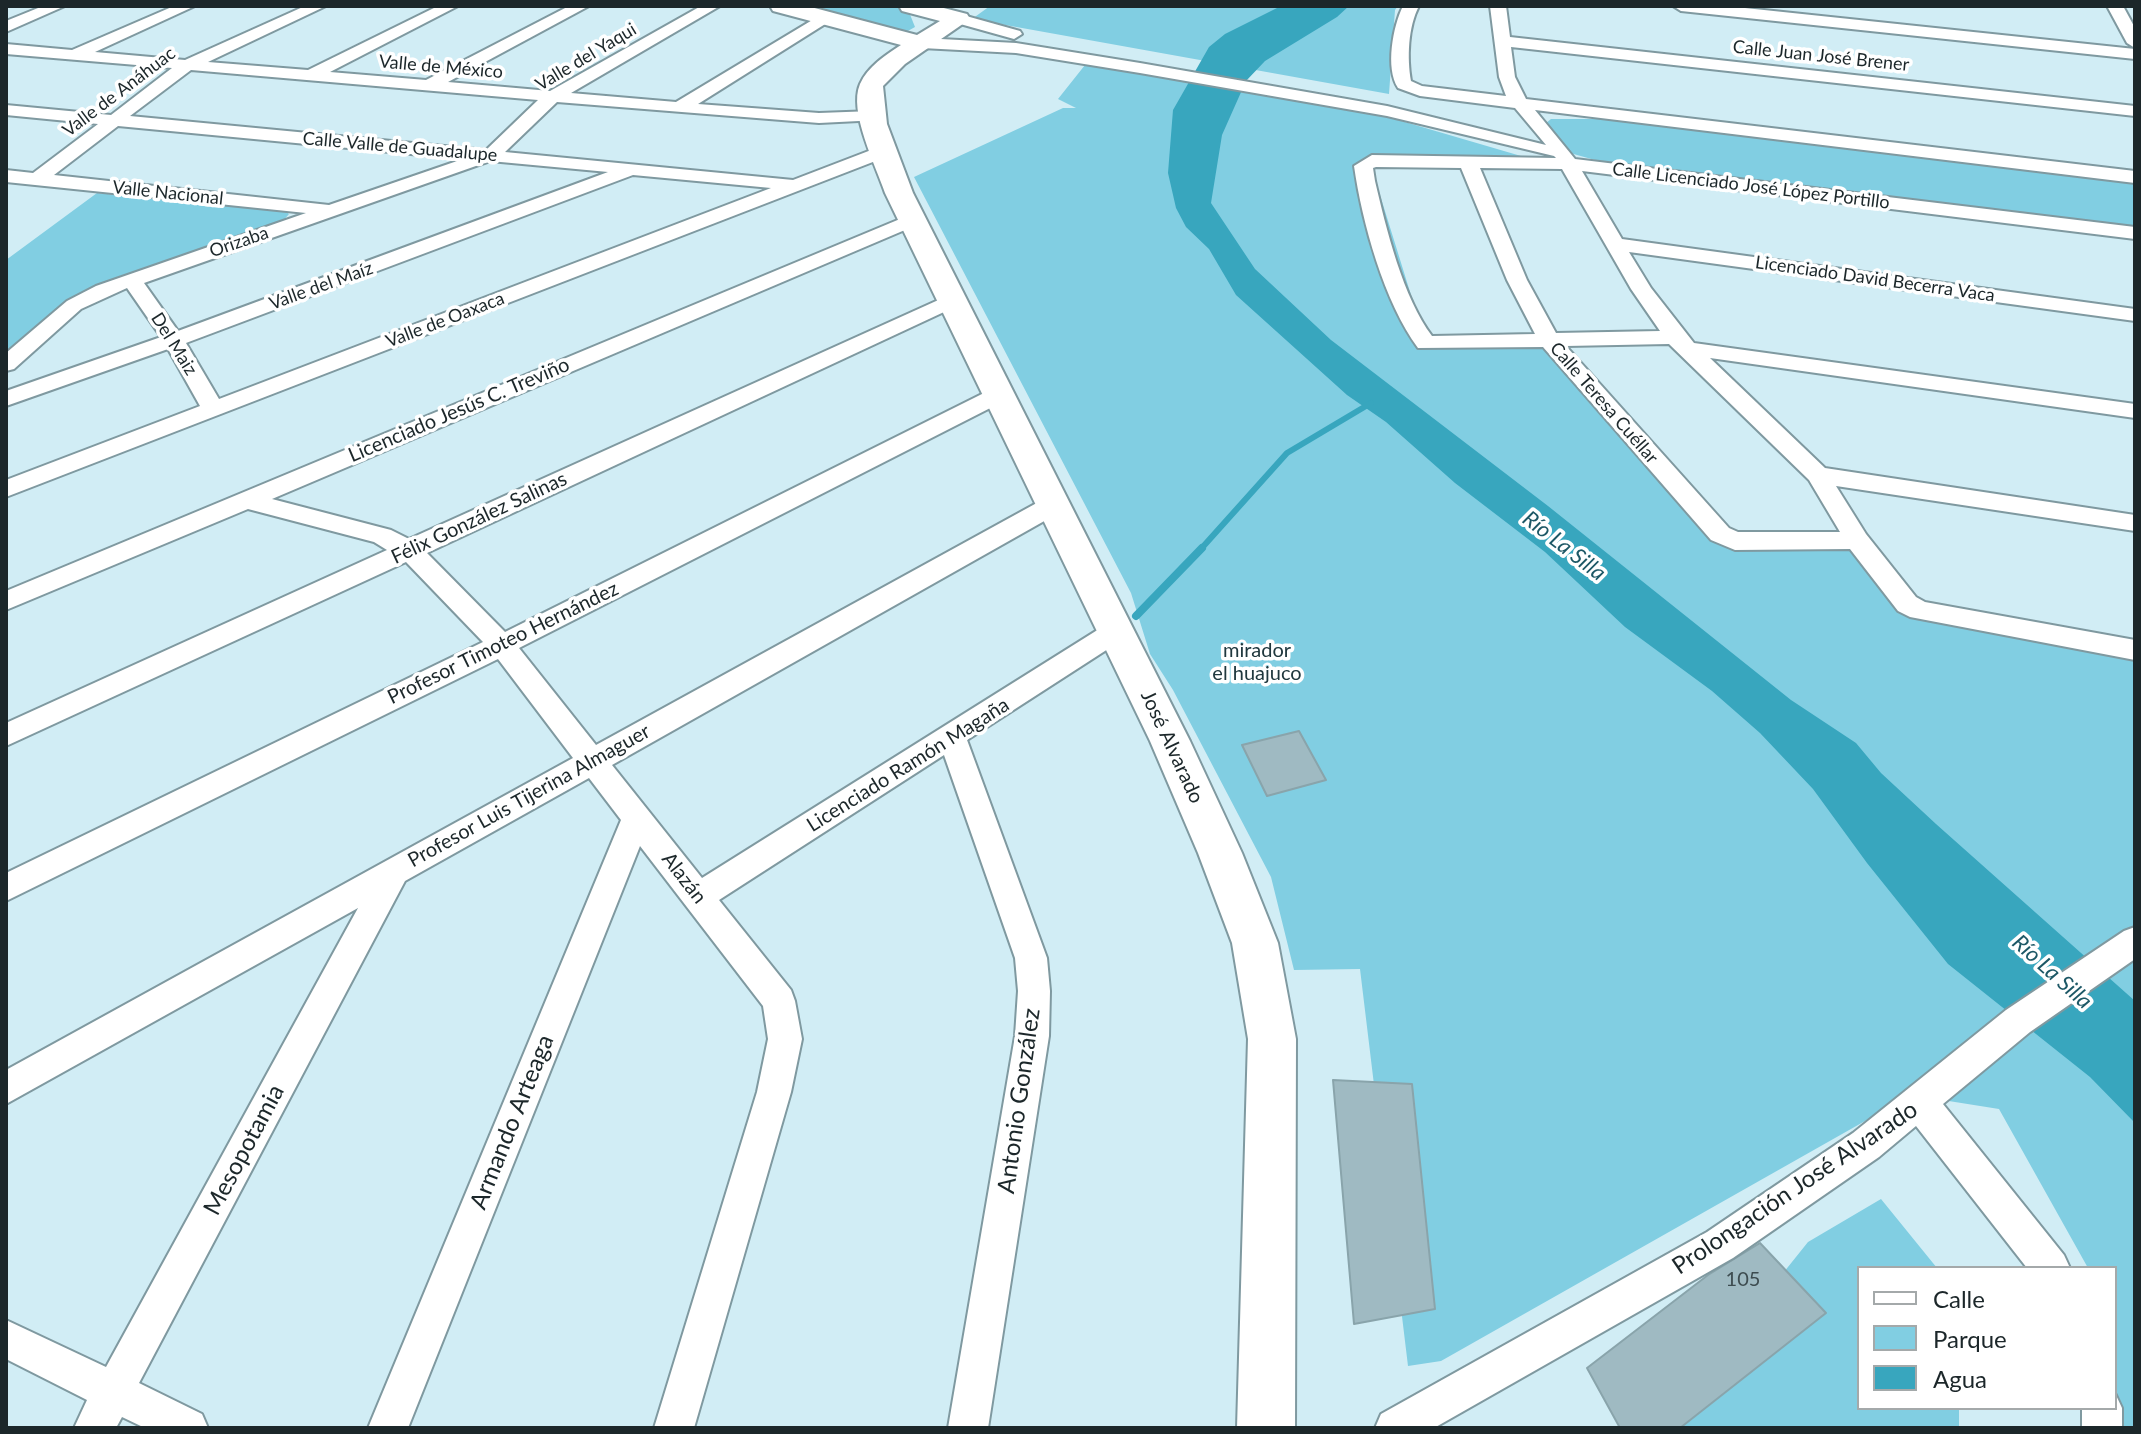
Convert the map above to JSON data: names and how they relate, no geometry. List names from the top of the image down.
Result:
{
  "streets": {
    "street": [
      "Calle Juan José Brener",
      "Valle del Yaqui",
      "Valle de México",
      "Valle de Anáhuac",
      "Calle Valle de Guadalupe",
      "Calle Licenciado José López Portillo",
      "Valle Nacional",
      "Orizaba",
      "Licenciado David Becerra Vaca",
      "Valle del Maíz",
      "Valle de Oaxaca",
      "Del Maiz",
      "Calle Teresa Cuéllar",
      "Licenciado Jesús C. Treviño",
      "Félix González Salinas",
      "Profesor Timoteo Hernández",
      "José Alvarado",
      "Licenciado Ramón Magaña",
      "Profesor Luis Tijerina Almaguer",
      "Alazán",
      "Antonio González",
      "Armando Arteaga",
      "Mesopotamia",
      "Prolongación José Alvarado"
    ]
  },
  "crossings": [
    ["Valle del Yaqui", "Valle de México"],
    ["Valle del Yaqui", "Calle Valle de Guadalupe"],
    ["Valle del Yaqui", "Orizaba"],
    ["Valle de México", "Valle de Anáhuac"],
    ["Valle de México", "Valle de Oaxaca"],
    ["Valle de México", "José Alvarado"],
    ["Valle de Anáhuac", "Calle Valle de Guadalupe"],
    ["Valle de Anáhuac", "Valle Nacional"],
    ["Calle Valle de Guadalupe", "Orizaba"],
    ["Calle Valle de Guadalupe", "Valle del Maíz"],
    ["Calle Valle de Guadalupe", "Valle de Oaxaca"],
    ["Calle Licenciado José López Portillo", "Calle Teresa Cuéllar"],
    ["Valle Nacional", "Orizaba"],
    ["Orizaba", "Del Maiz"],
    ["Valle del Maíz", "Del Maiz"],
    ["Valle de Oaxaca", "Del Maiz"],
    ["Valle de Oaxaca", "José Alvarado"],
    ["Licenciado Jesús C. Treviño", "José Alvarado"],
    ["Licenciado Jesús C. Treviño", "Alazán"],
    ["Félix González Salinas", "José Alvarado"],
    ["Félix González Salinas", "Alazán"],
    ["Profesor Timoteo Hernández", "José Alvarado"],
    ["Profesor Timoteo Hernández", "Alazán"],
    ["José Alvarado", "Licenciado Ramón Magaña"],
    ["José Alvarado", "Profesor Luis Tijerina Almaguer"],
    ["Licenciado Ramón Magaña", "Alazán"],
    ["Licenciado Ramón Magaña", "Antonio González"],
    ["Profesor Luis Tijerina Almaguer", "Alazán"],
    ["Profesor Luis Tijerina Almaguer", "Mesopotamia"],
    ["Alazán", "Armando Arteaga"]
  ],
  "water": ["Río La Silla"],
  "parks": ["mirador el huajuco"],
  "house_numbers": ["105"],
  "legend": ["Calle", "Parque", "Agua"]
}
